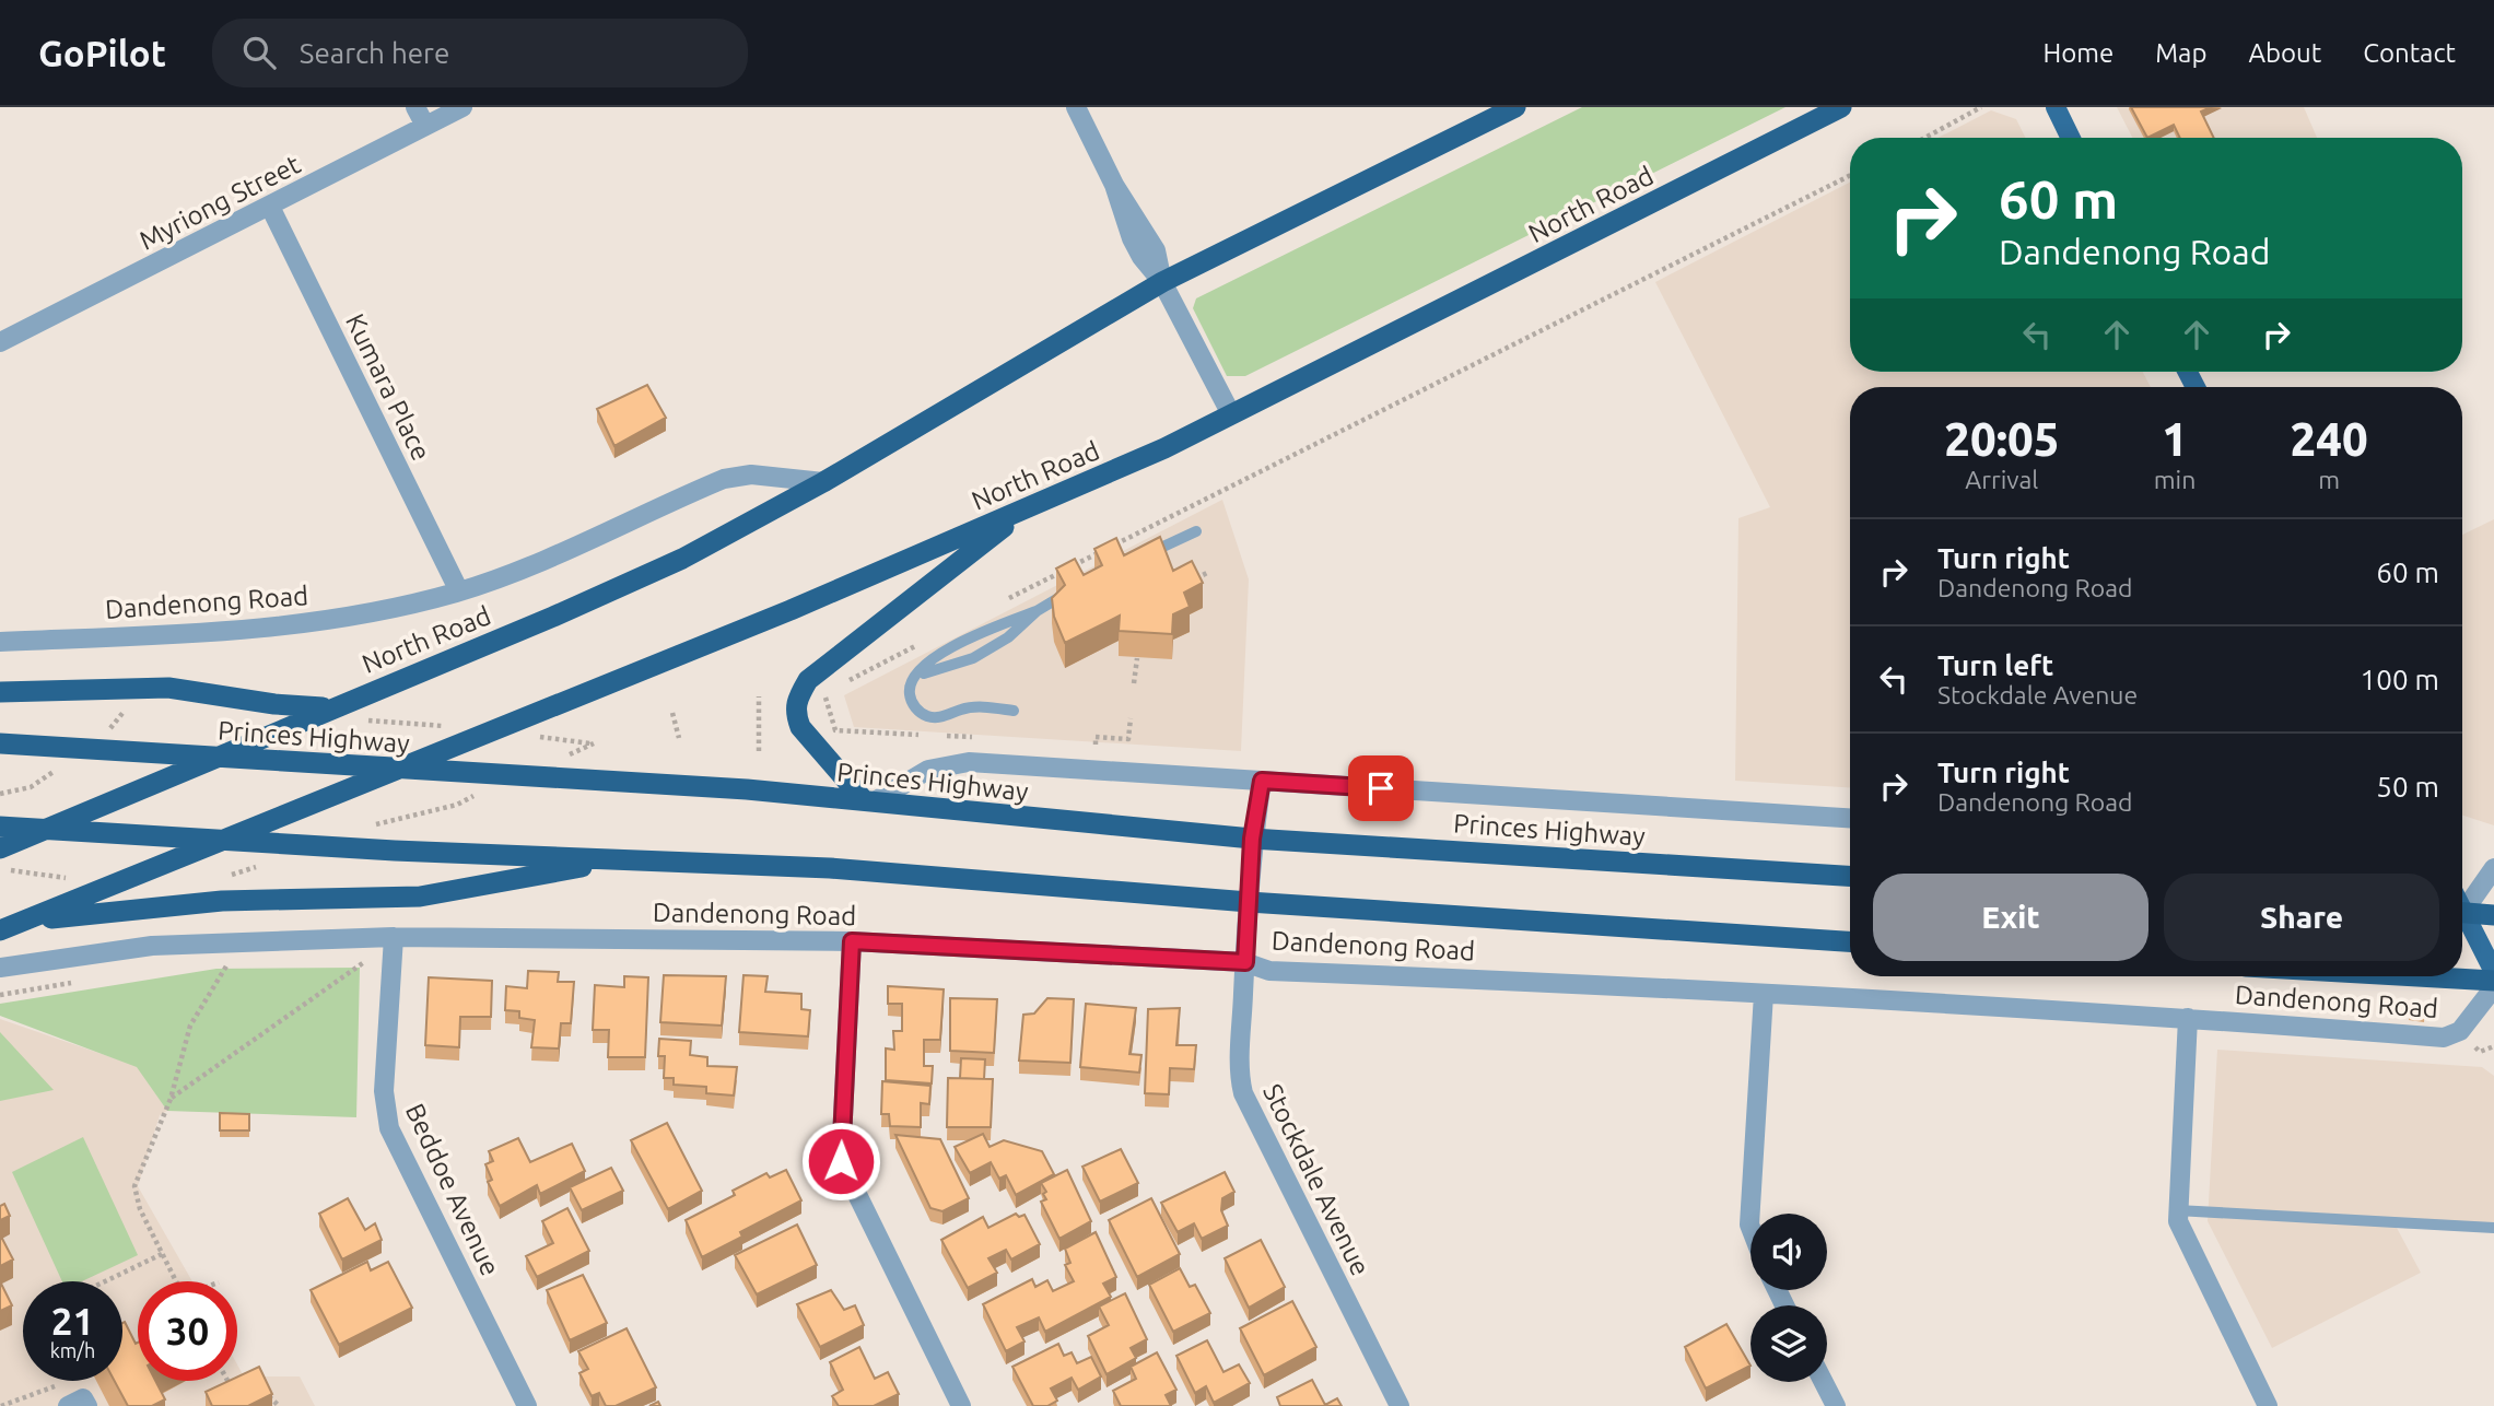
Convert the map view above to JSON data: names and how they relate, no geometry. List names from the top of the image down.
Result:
{
  "streets": {
    "highway": ["North Road", "Dandenong Road", "Princes Highway"],
    "street": [
      "Myriong Street",
      "Kumara Place",
      "Stockdale Avenue",
      "Beddoe Avenue"
    ]
  },
  "crossings": [
    ["Myriong Street", "Kumara Place"],
    ["North Road", "Kumara Place"],
    ["North Road", "Dandenong Road"],
    ["North Road", "Princes Highway"],
    ["Kumara Place", "Dandenong Road"],
    ["Dandenong Road", "Stockdale Avenue"],
    ["Dandenong Road", "Beddoe Avenue"],
    ["Princes Highway", "Stockdale Avenue"]
  ],
  "page": {
    "header": "GoPilot",
    "search": "Search here",
    "nav": [
      "Home",
      "Map",
      "About",
      "Contact"
    ],
    "turn": ["60 m", "Dandenong Road"],
    "eta": [
      "20:05",
      "Arrival",
      "1",
      "min",
      "240",
      "m"
    ],
    "list": [
      {
        "name": "Turn right",
        "note": "Dandenong Road",
        "value": "60 m"
      },
      {
        "name": "Turn left",
        "note": "Stockdale Avenue",
        "value": "100 m"
      },
      {
        "name": "Turn right",
        "note": "Dandenong Road",
        "value": "50 m"
      }
    ],
    "buttons": ["Exit", "Share"],
    "speed": "21 km/h",
    "limit": "30"
  }
}
